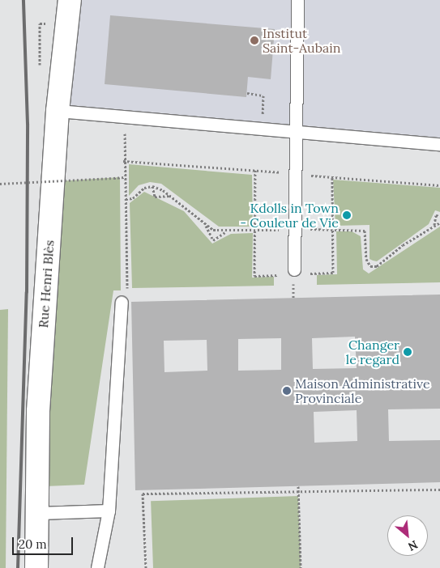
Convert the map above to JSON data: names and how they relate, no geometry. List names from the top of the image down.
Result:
{
  "streets": {
    "street": ["Rue Henri Blès"]
  },
  "places": [
    "Institut Saint-Aubain",
    "Kdolls in Town - Couleur de Vie",
    "Changer le regard",
    "Maison Administrative Provinciale"
  ],
  "scale_bar": "20 m",
  "north": "bottom right"
}
